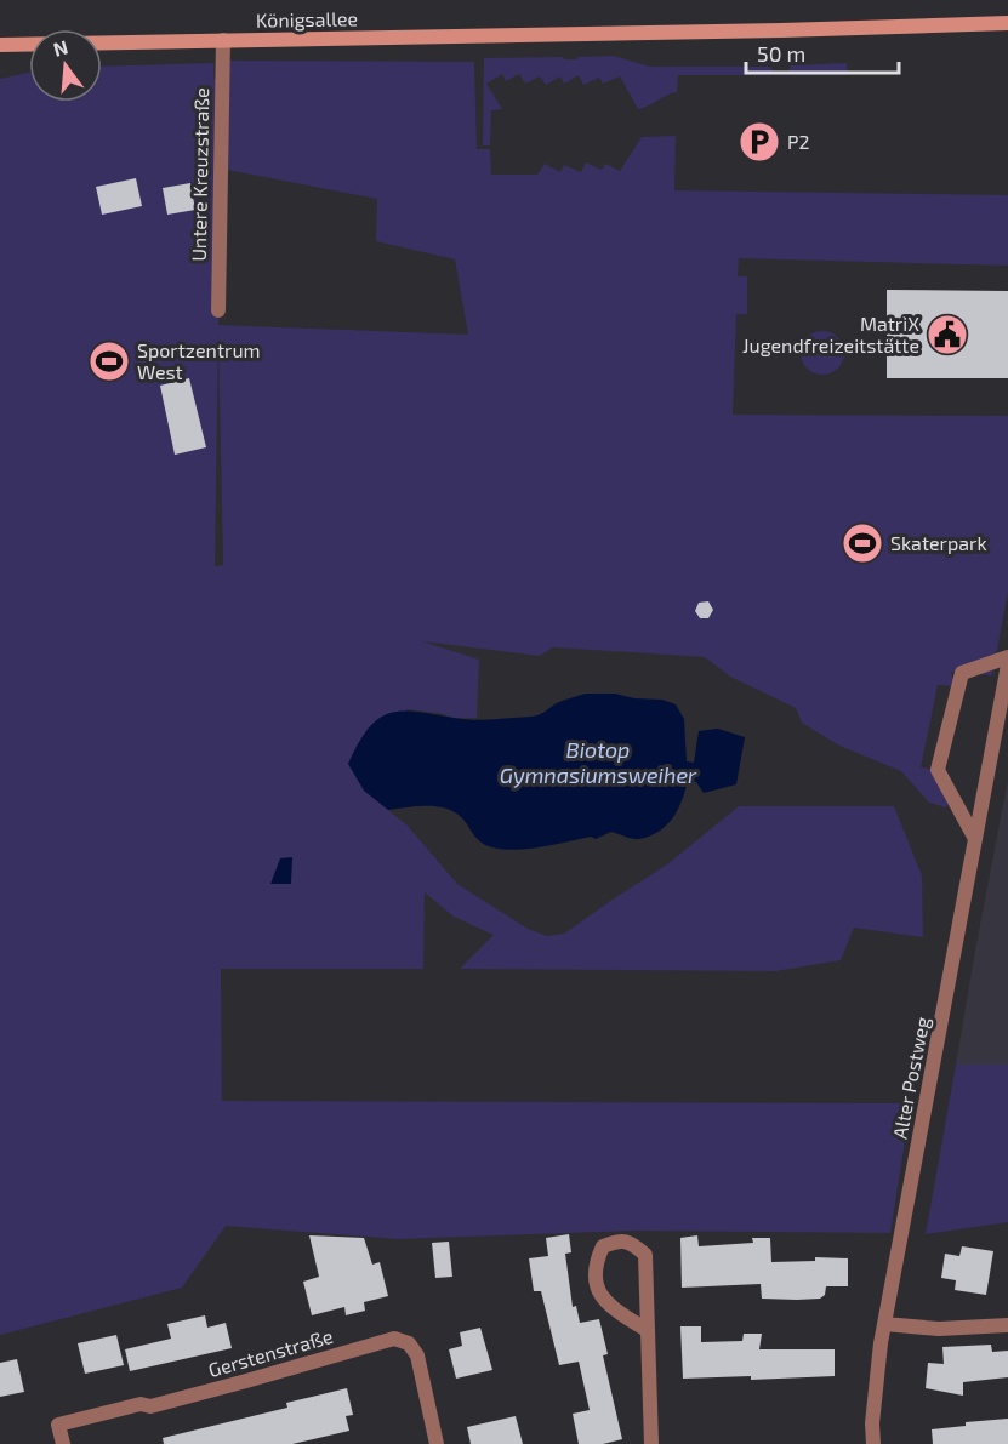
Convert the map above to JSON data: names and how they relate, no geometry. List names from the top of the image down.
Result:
{
  "streets": {
    "street": [
      "Königsallee",
      "Untere Kreuzstraße",
      "Alter Postweg",
      "Gerstenstraße"
    ]
  },
  "crossings": [
    ["Königsallee", "Untere Kreuzstraße"]
  ],
  "water": ["Biotop Gymnasiumsweiher"],
  "places": {
    "parking": ["P2"],
    "public building": ["MatriX Jugendfreizeitstätte"],
    "sports": ["Sportzentrum West", "Skaterpark"]
  },
  "scale_bar": "50 m",
  "north": "top"
}
